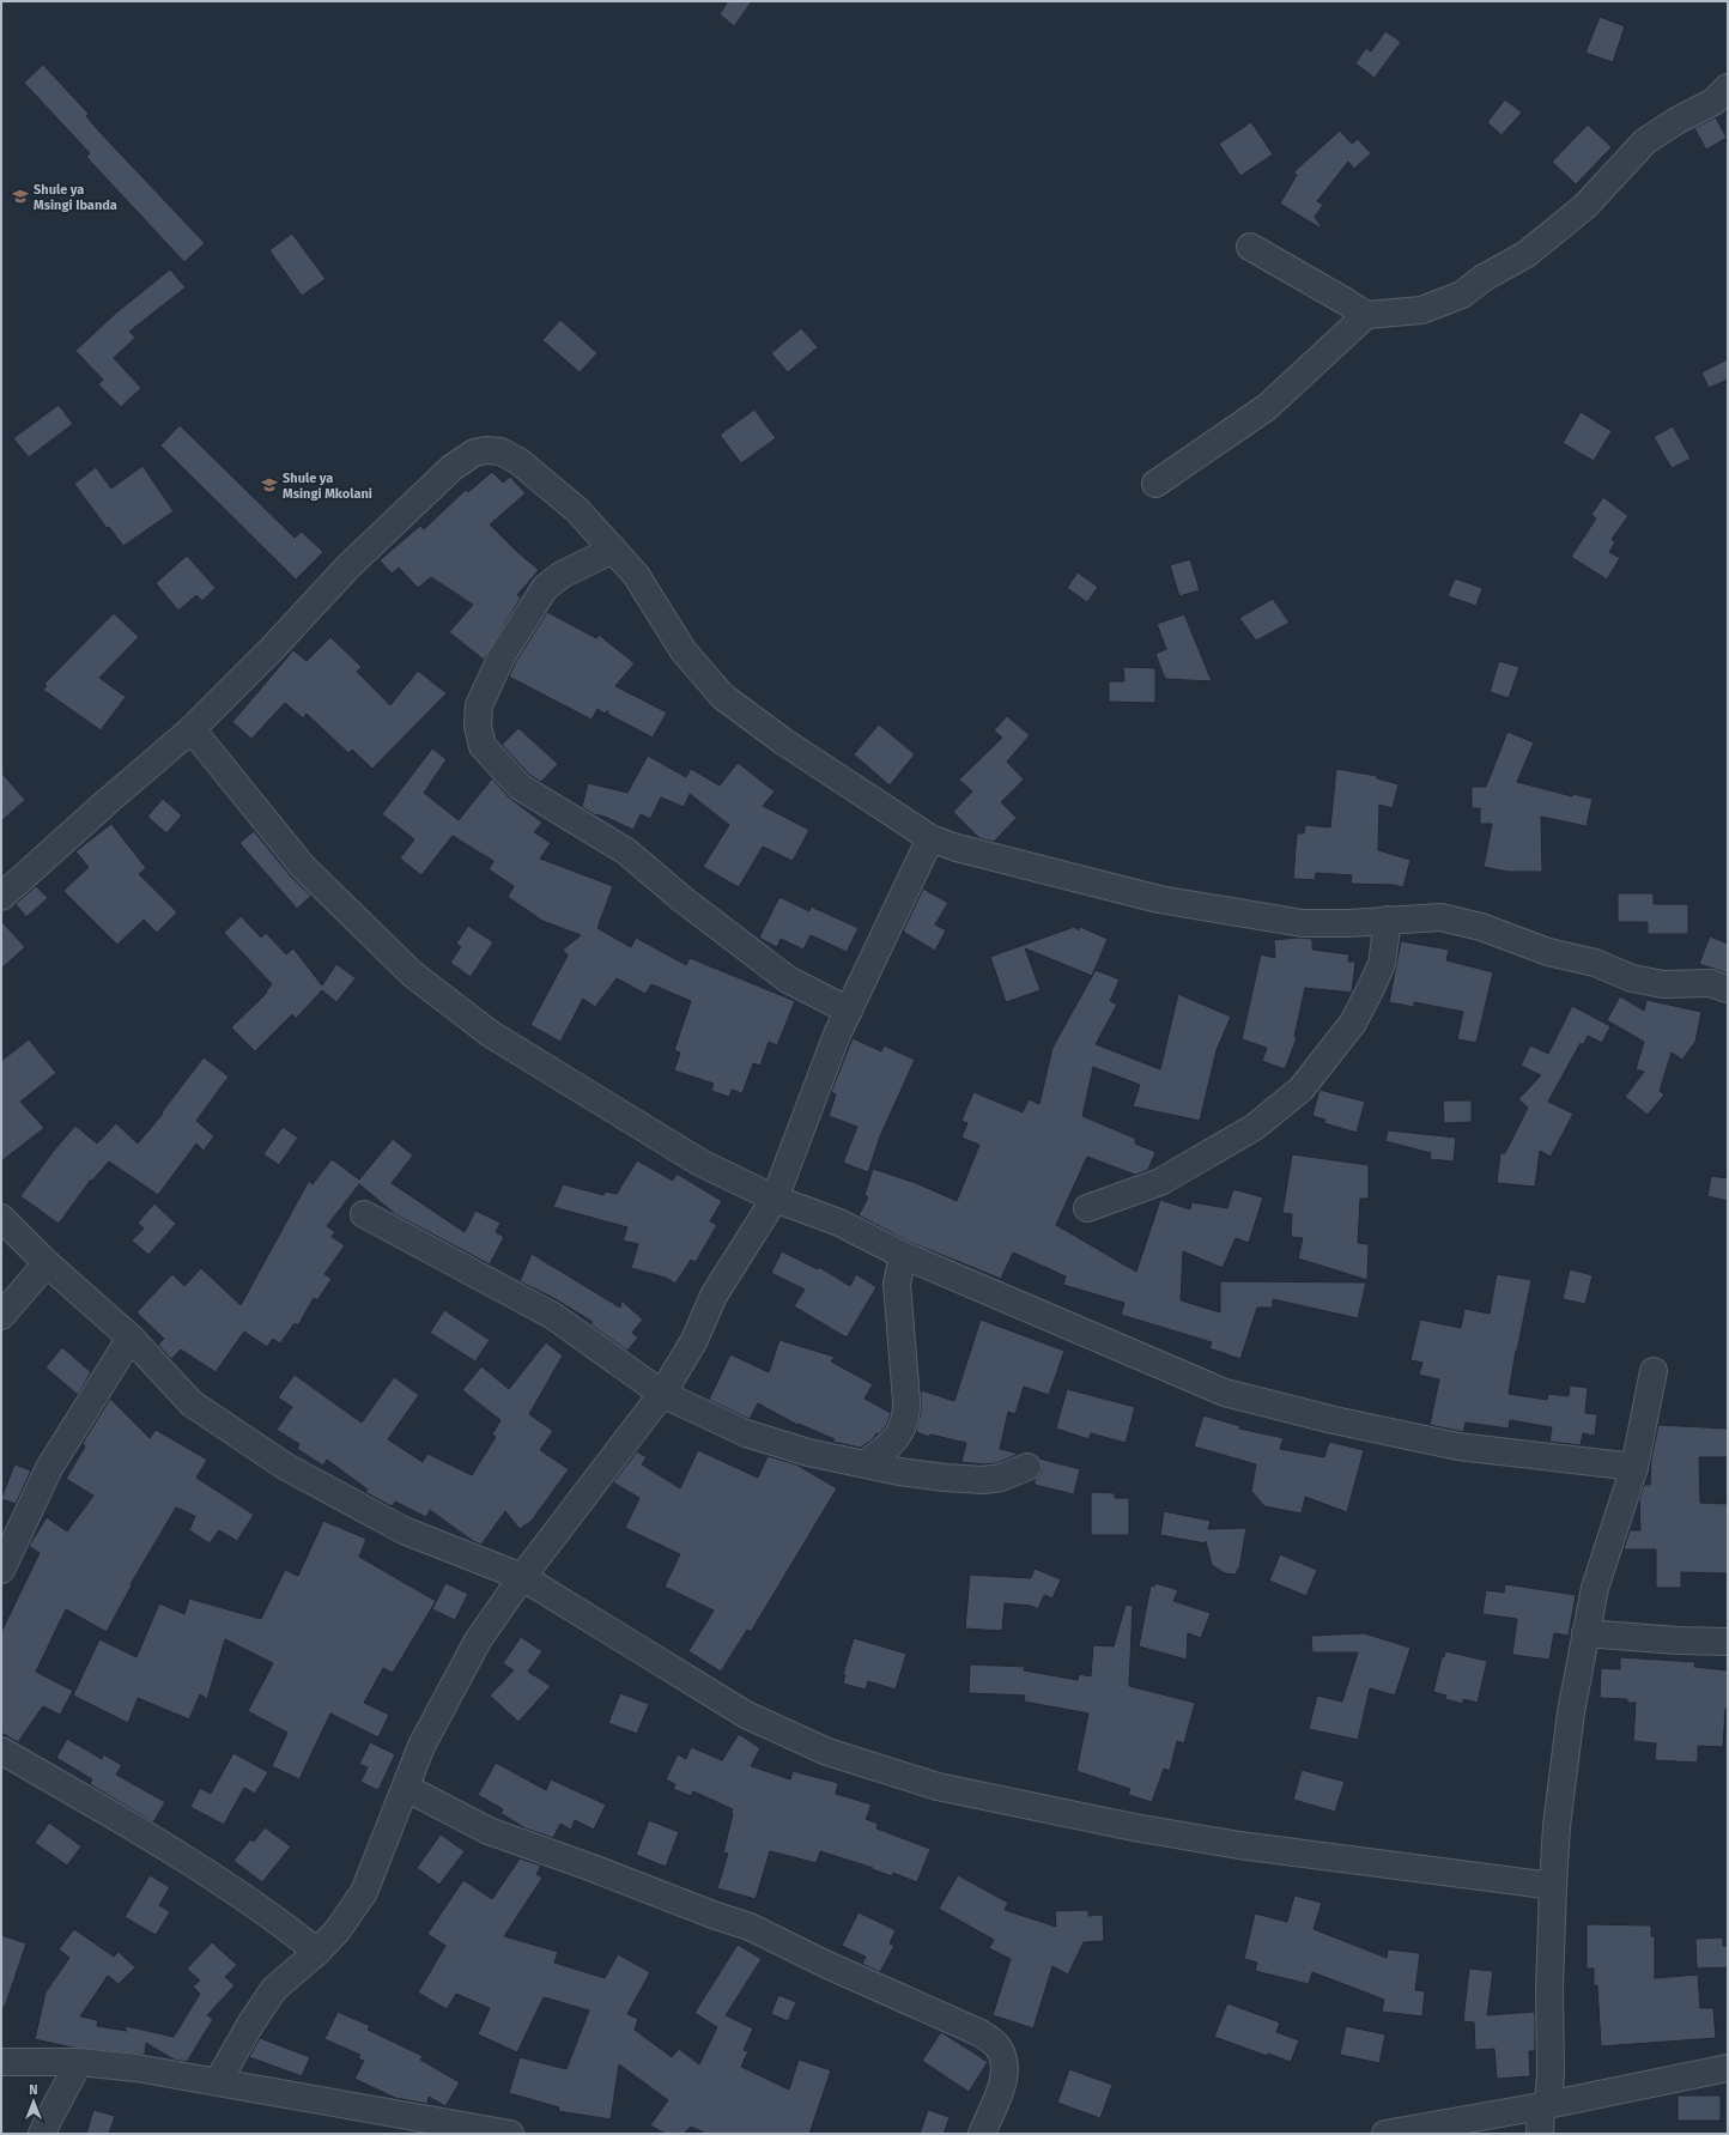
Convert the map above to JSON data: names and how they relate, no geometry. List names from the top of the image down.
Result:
{
  "places": {
    "school or university": ["Shule ya Msingi Ibanda", "Shule ya Msingi Mkolani"]
  },
  "north": "top"
}
